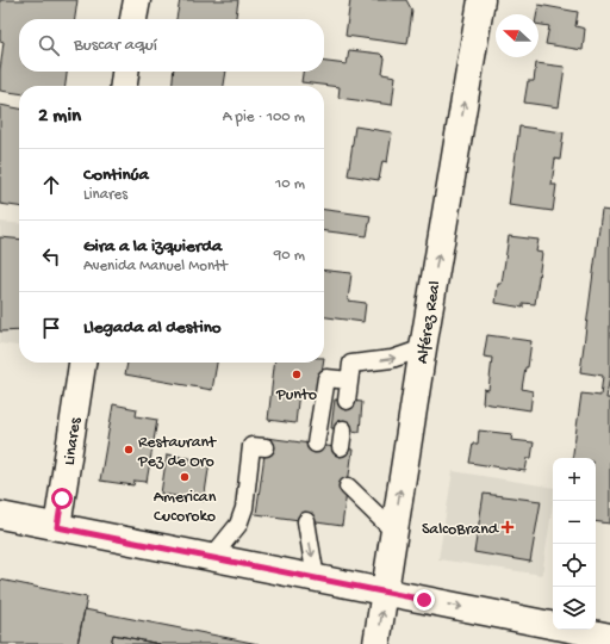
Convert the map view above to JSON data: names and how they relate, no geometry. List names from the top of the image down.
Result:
{
  "streets": {
    "main road": ["Alférez Real", "Linares"]
  },
  "one_way": ["Alférez Real"],
  "places": {
    "other": ["Punto", "Restaurant Pez de Oro", "American Cucoroko"],
    "health": ["SalcoBrand"]
  },
  "north": "left",
  "page": {
    "search": "Buscar aquí",
    "heading": ["2 min", "A pie · 100 m"],
    "list": [
      ["Continúa", "Linares", "10 m"],
      ["Gira a la izquierda", "Avenida Manuel Montt", "90 m"],
      "Llegada al destino"
    ],
    "map_buttons": ["+", "−"]
  }
}
